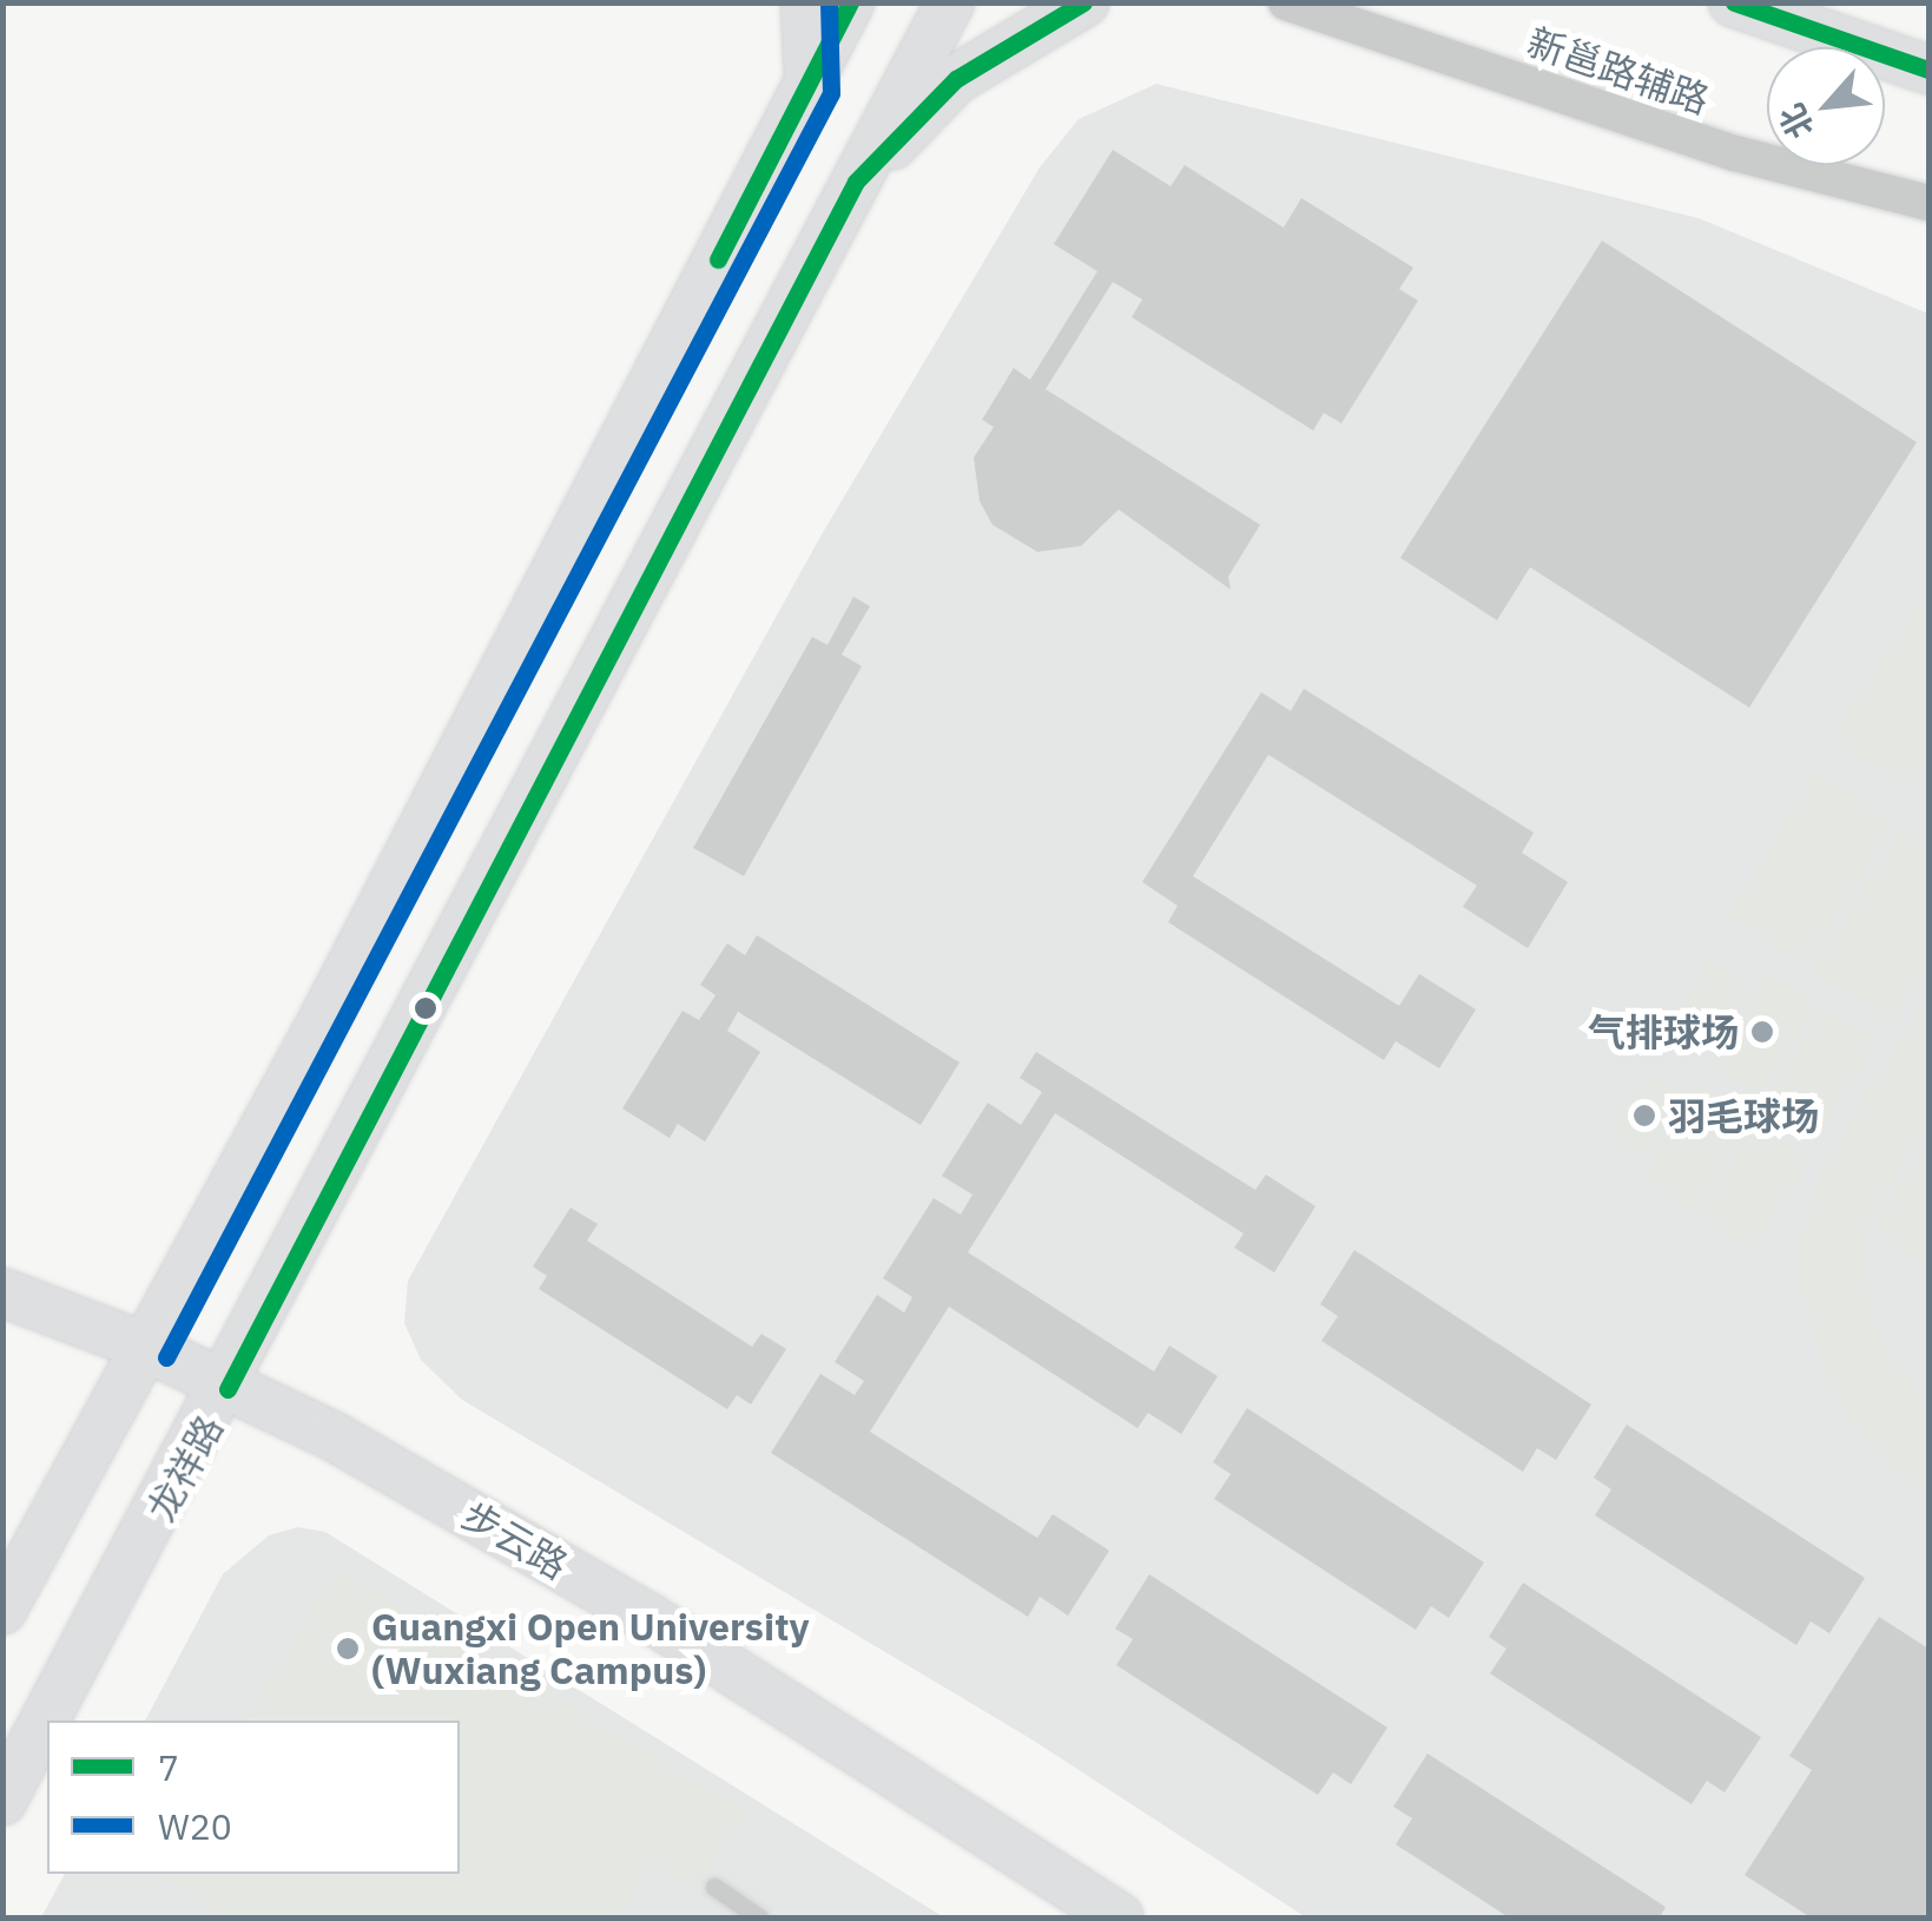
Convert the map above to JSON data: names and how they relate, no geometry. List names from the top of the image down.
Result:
{
  "streets": {
    "main road": ["龙祥路", "步云路"],
    "street": ["新邕路辅路"]
  },
  "crossings": [
    ["龙祥路", "步云路"]
  ],
  "places": ["气排球场", "羽毛球场", "Guangxi Open University (Wuxiang Campus)"],
  "lines": ["transit line 7", "transit line W20"],
  "legend": ["7", "W20"],
  "north": "bottom left"
}
